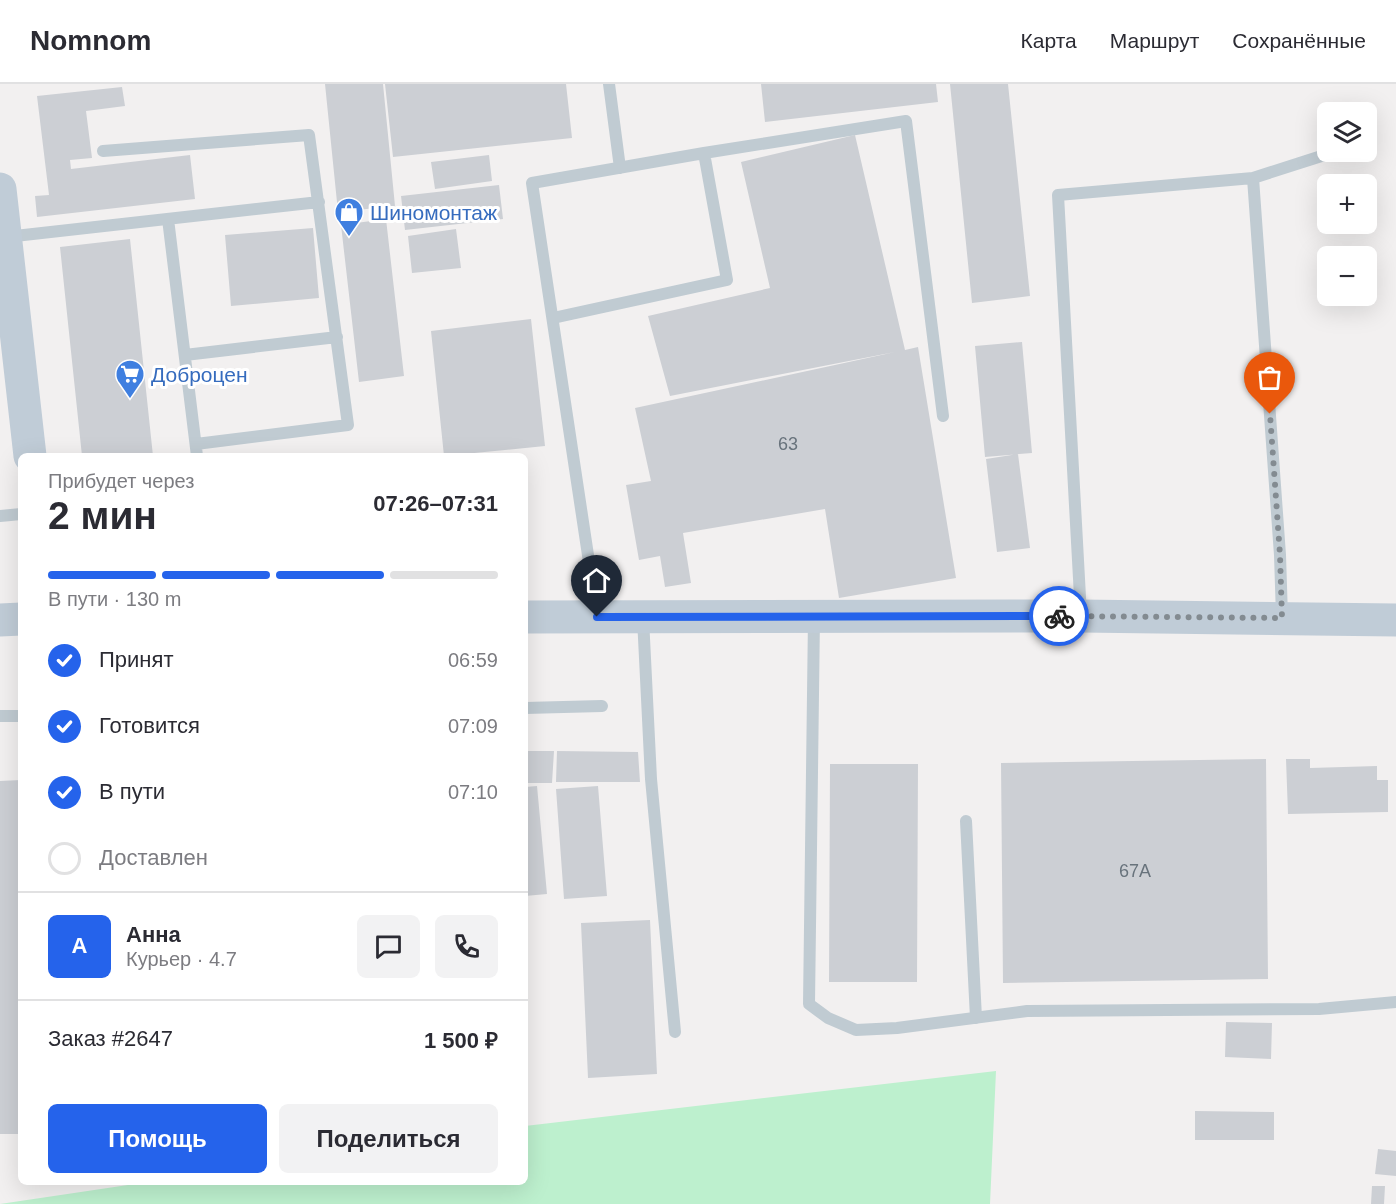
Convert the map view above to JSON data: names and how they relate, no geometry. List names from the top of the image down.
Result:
{
  "places": {
    "shop": ["Шиномонтаж"],
    "supermarket": ["Доброцен"]
  },
  "house_numbers": ["63", "67А"],
  "page": {
    "header": "Nomnom",
    "nav": ["Карта", "Маршрут", "Сохранённые"],
    "map_buttons": ["+", "−"],
    "heading": ["2 мин", "Прибудет через", "07:26–07:31"],
    "panel": [
      "Анна",
      "Курьер · 4.7",
      "Заказ #2647",
      "1 500 ₽"
    ],
    "bar": "В пути · 130 m",
    "list": [
      ["Принят", "06:59"],
      ["Готовится", "07:09"],
      ["В пути", "07:10"],
      "Доставлен"
    ],
    "round": "А",
    "buttons": ["Помощь", "Поделиться"]
  }
}
